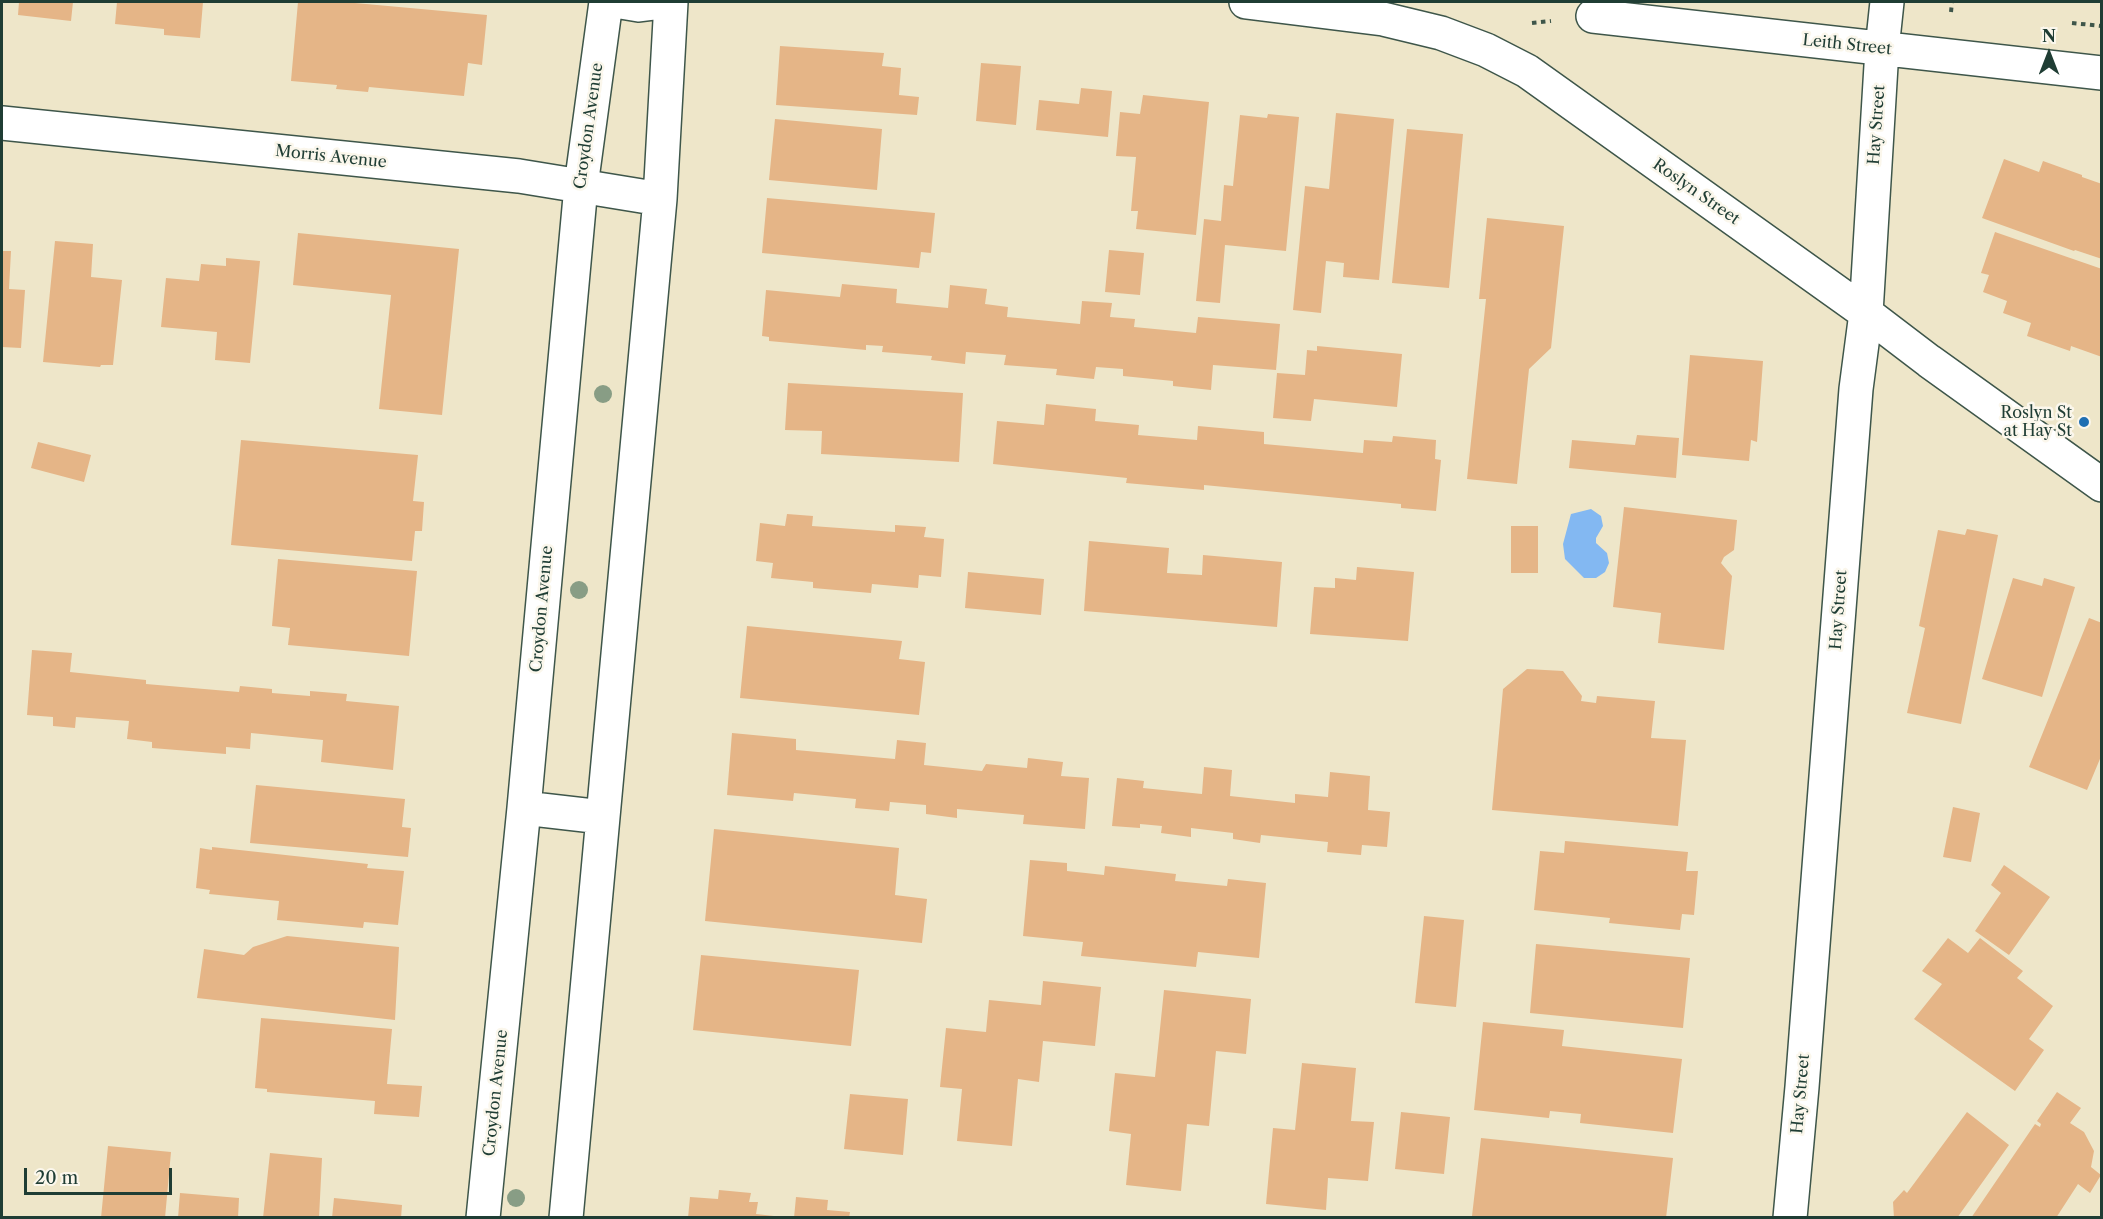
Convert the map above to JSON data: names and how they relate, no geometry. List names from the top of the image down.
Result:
{
  "streets": {
    "street": [
      "Leith Street",
      "Hay Street",
      "Croydon Avenue",
      "Morris Avenue",
      "Roslyn Street"
    ]
  },
  "crossings": [
    ["Leith Street", "Hay Street"],
    ["Hay Street", "Roslyn Street"],
    ["Croydon Avenue", "Morris Avenue"]
  ],
  "places": ["Roslyn St at Hay St"],
  "scale_bar": "20 m",
  "north": "top"
}
